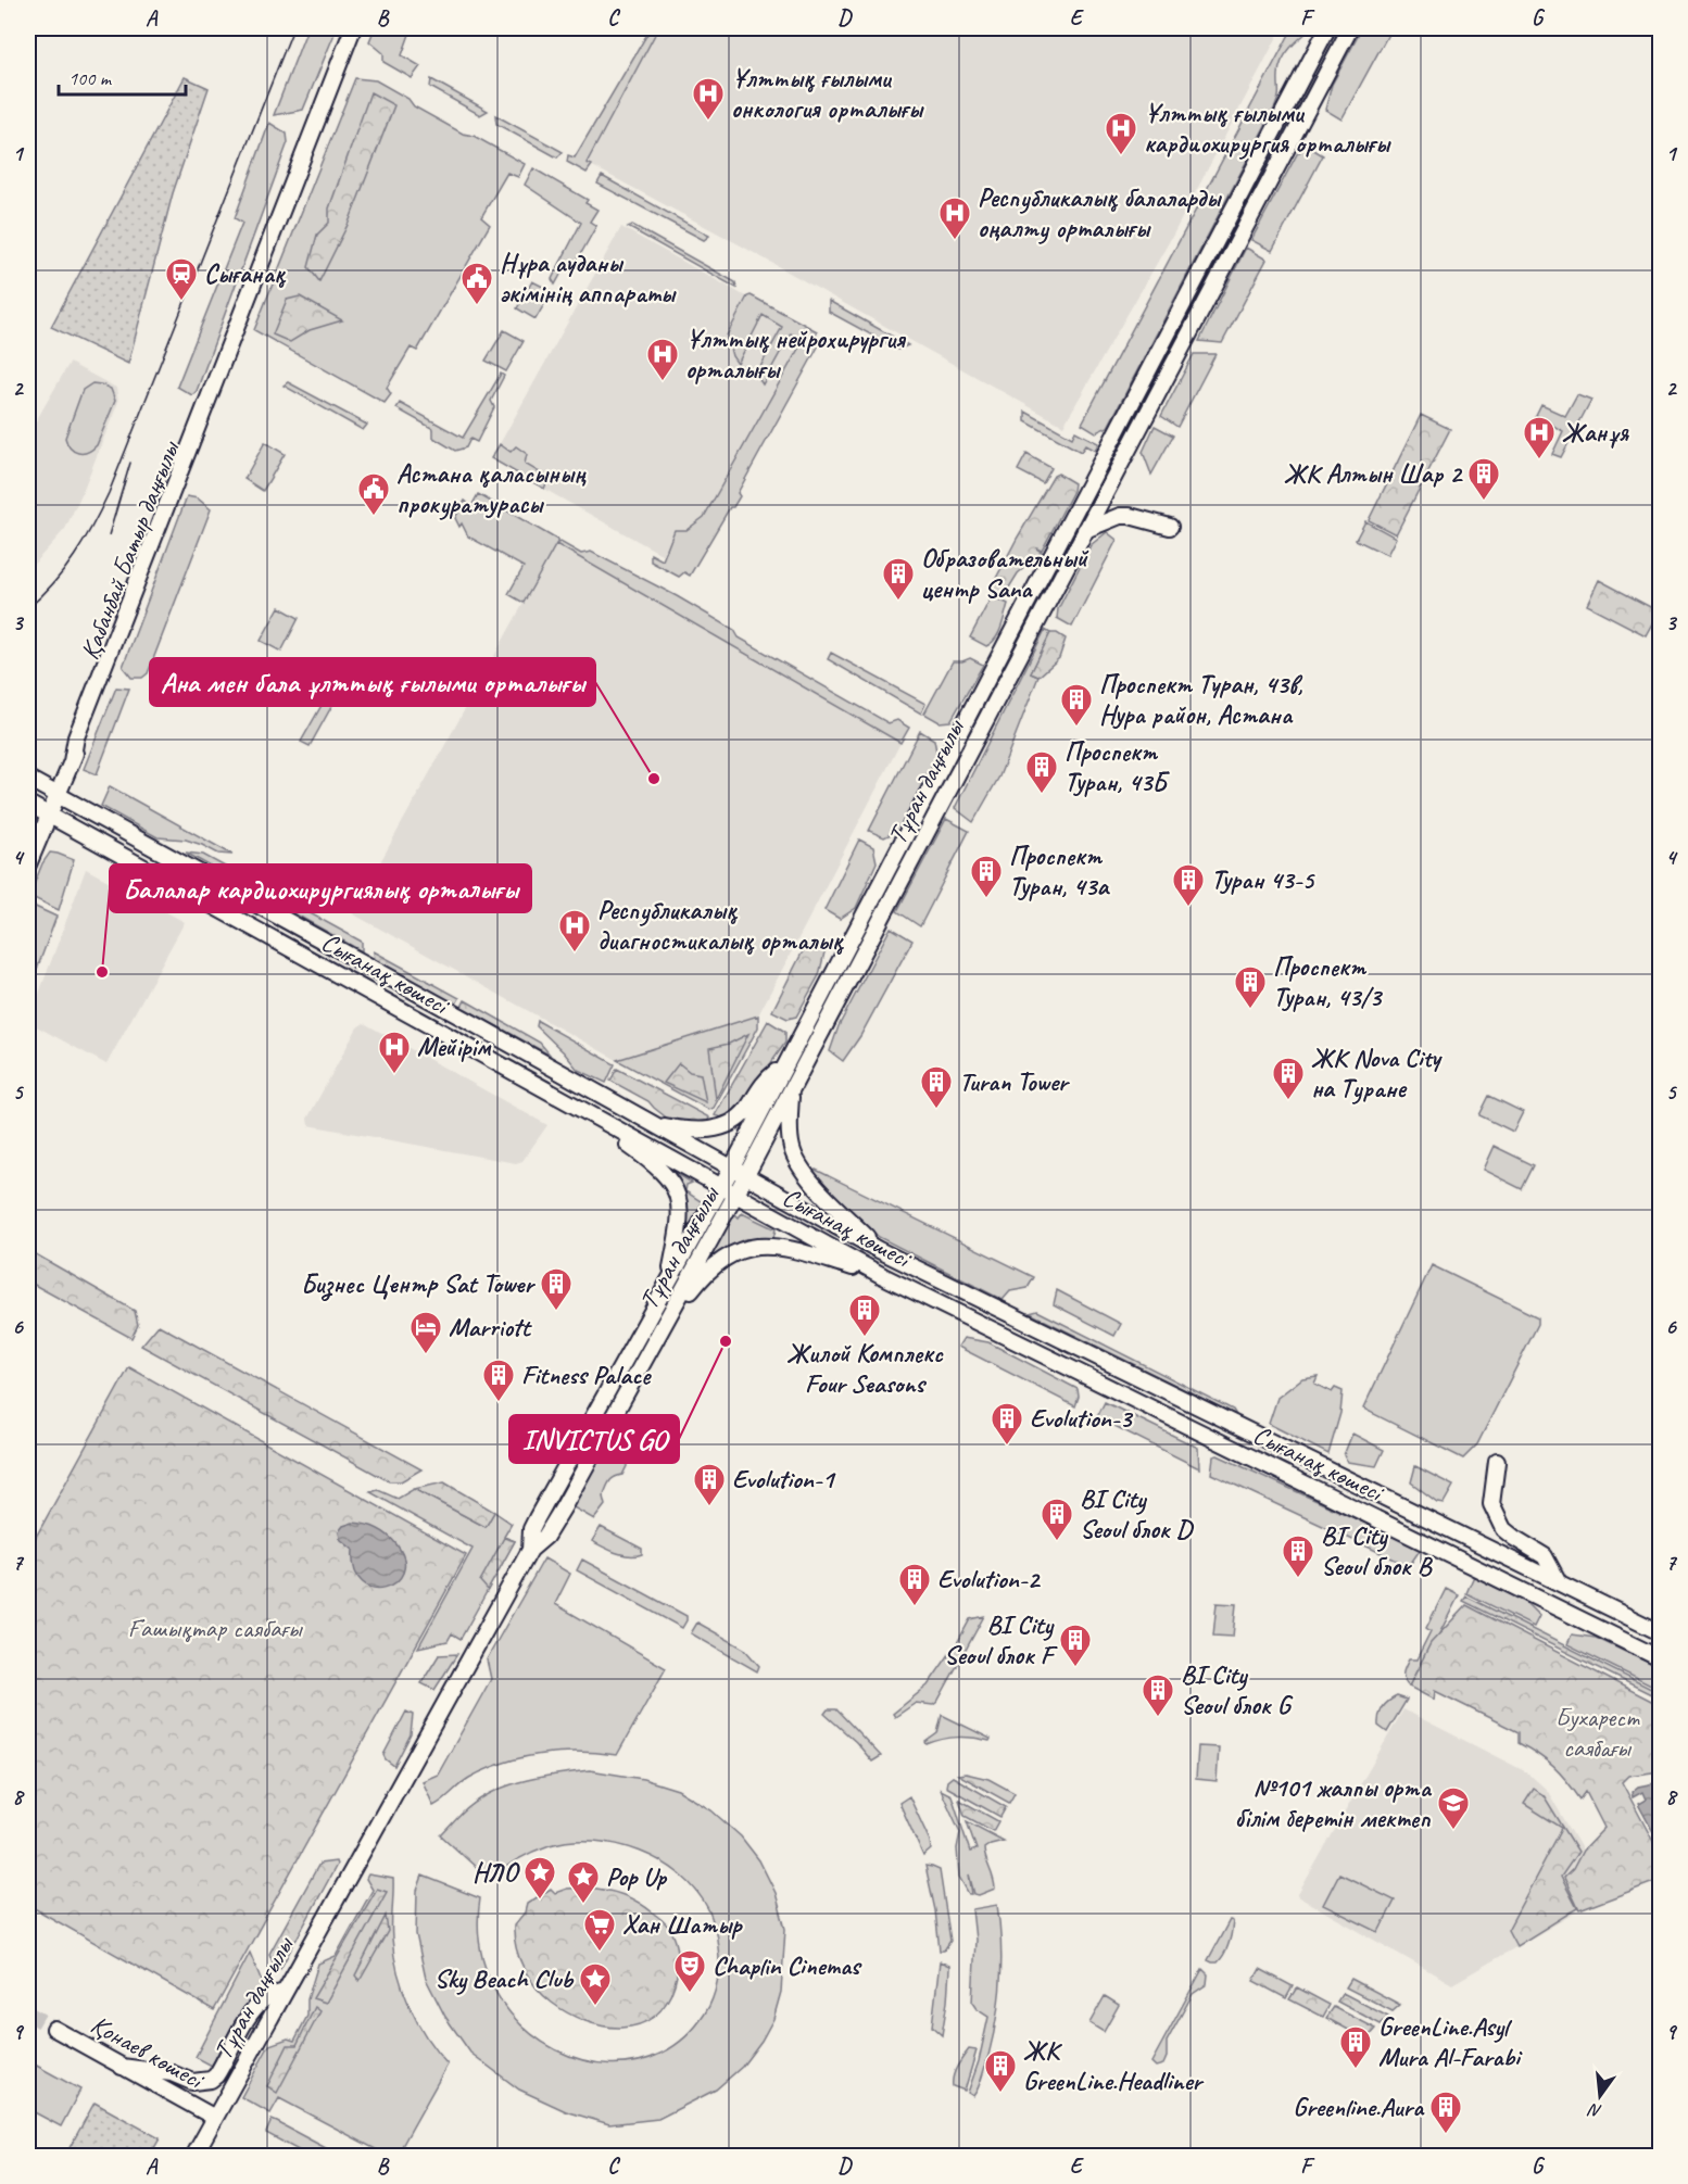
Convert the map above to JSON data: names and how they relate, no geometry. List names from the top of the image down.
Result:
{
  "streets": {
    "main road": [
      "Қабанбай Батыр даңғылы",
      "Тұран даңғылы",
      "Сығанақ көшесі",
      "Қонаев көшесі"
    ]
  },
  "crossings": [
    ["Қабанбай Батыр даңғылы", "Сығанақ көшесі"],
    ["Тұран даңғылы", "Сығанақ көшесі"],
    ["Тұран даңғылы", "Қонаев көшесі"]
  ],
  "parks": ["Ғашықтар саябағы", "Бухарест саябағы"],
  "places": {
    "hospital": [
      "Ұлттық ғылыми онкология орталығы",
      "Ұлттық ғылыми кардиохирургия орталығы",
      "Республикалық балаларды оңалту орталығы",
      "Ұлттық нейрохирургия орталығы",
      "Жанұя",
      "Республикалық диагностикалық орталық",
      "Мейірім"
    ],
    "station": ["Сығанақ"],
    "public building": ["Нұра ауданы әкімінің аппараты", "Астана қаласының прокуратурасы"],
    "building": [
      "ЖК Алтын Шар 2",
      "Образовательный центр Sana",
      "Проспект Туран, 43в, Нура район, Астана",
      "Проспект Туран, 43Б",
      "Проспект Туран, 43а",
      "Туран 43-5",
      "Проспект Туран, 43/3",
      "ЖК Nova City на Туране",
      "Turan Tower",
      "Бизнес Центр Sat Tower",
      "Жилой Комплекс Four Seasons",
      "Fitness Palace",
      "Evolution-3",
      "Evolution-1",
      "BI City Seoul блок D",
      "BI City Seoul блок B",
      "Evolution-2",
      "BI City Seoul блок F",
      "BI City Seoul блок G",
      "GreenLine.Asyl Mura Al-Farabi",
      "ЖК GreenLine.Headliner",
      "Greenline.Aura"
    ],
    "other": ["Ана мен бала ұлттық ғылыми орталығы", "Балалар кардиохирургиялық орталығы", "INVICTUS GO"],
    "hotel": ["Marriott"],
    "school or university": ["№101 жалпы орта білім беретін мектеп"],
    "place": ["НЛО", "Pop Up", "Sky Beach Club"],
    "supermarket": ["Хан Шатыр"],
    "theatre": ["Chaplin Cinemas"]
  },
  "scale_bar": "100 m",
  "north": "bottom",
  "grid": {
    "columns": [
      "A",
      "B",
      "C",
      "D",
      "E",
      "F",
      "G"
    ],
    "rows": [
      "1",
      "2",
      "3",
      "4",
      "5",
      "6",
      "7",
      "8",
      "9"
    ]
  }
}
